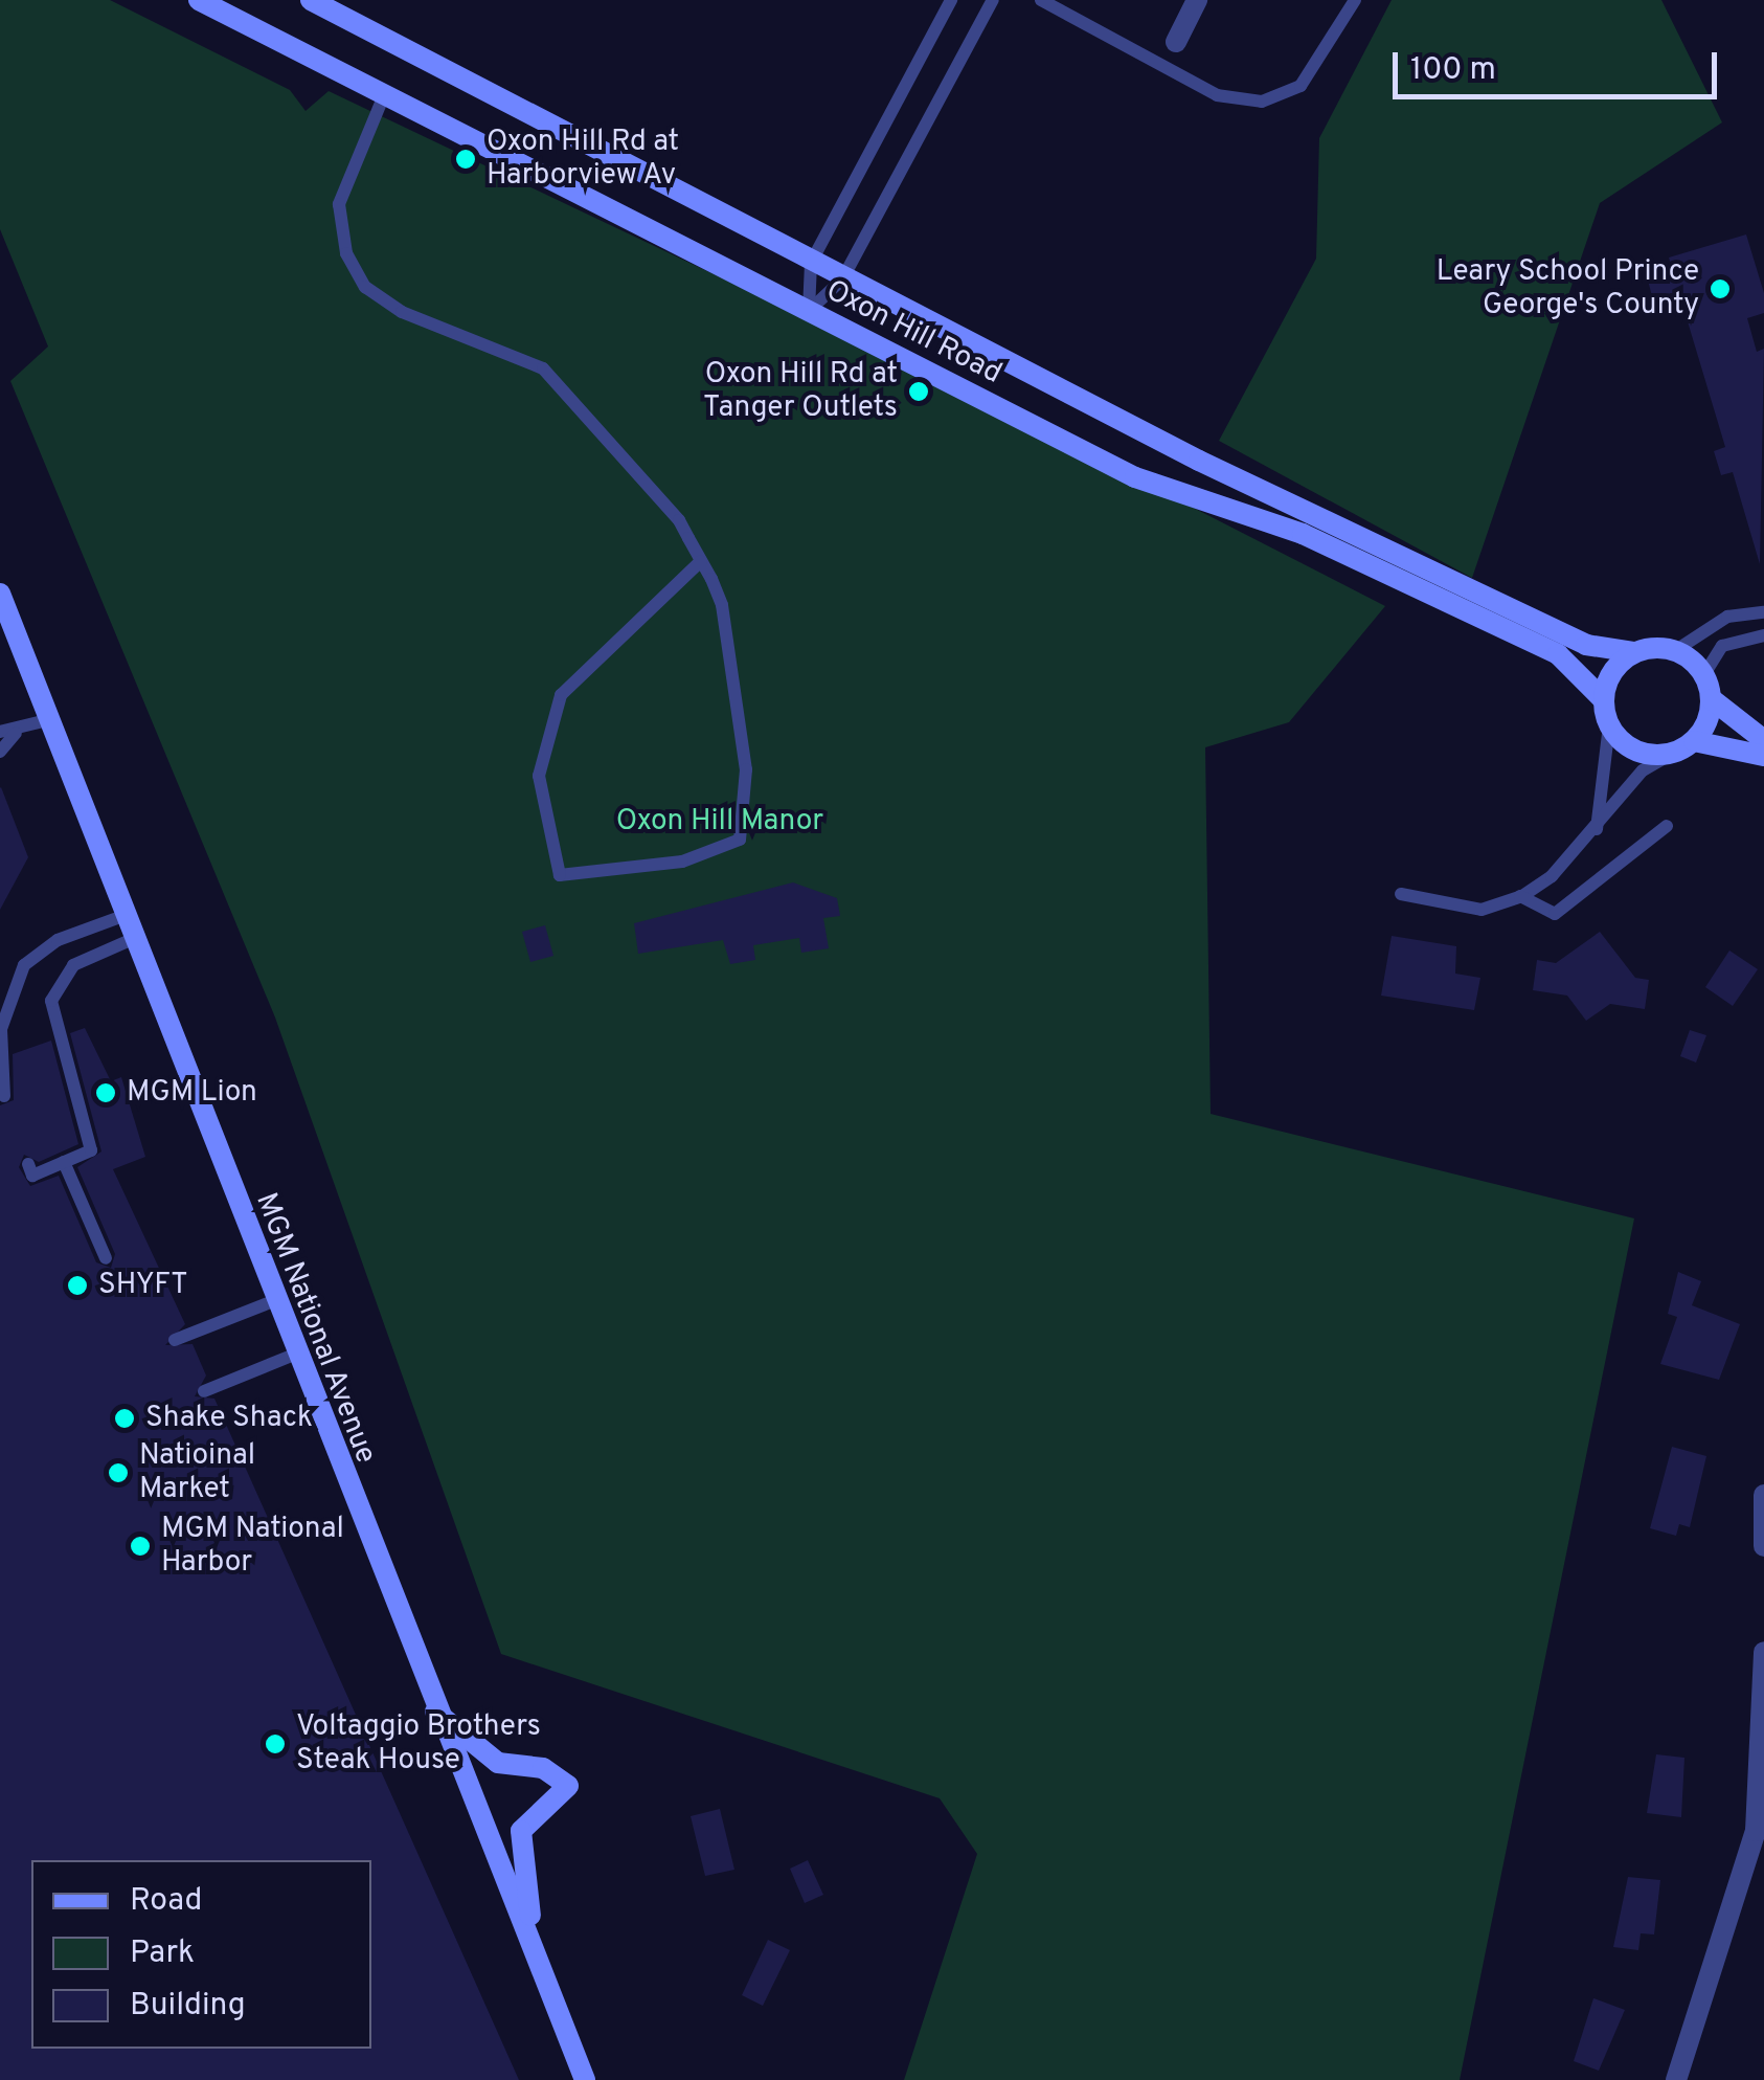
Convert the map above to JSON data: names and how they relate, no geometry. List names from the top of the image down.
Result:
{
  "streets": {
    "main road": ["Oxon Hill Road", "MGM National Avenue"]
  },
  "parks": ["Oxon Hill Manor"],
  "places": [
    "Oxon Hill Rd at Harborview Av",
    "Leary School Prince George's County",
    "Oxon Hill Rd at Tanger Outlets",
    "MGM Lion",
    "SHYFT",
    "Shake Shack",
    "Natioinal Market",
    "MGM National Harbor",
    "Voltaggio Brothers Steak House"
  ],
  "legend": ["Road", "Park", "Building"],
  "scale_bar": "100 m"
}
